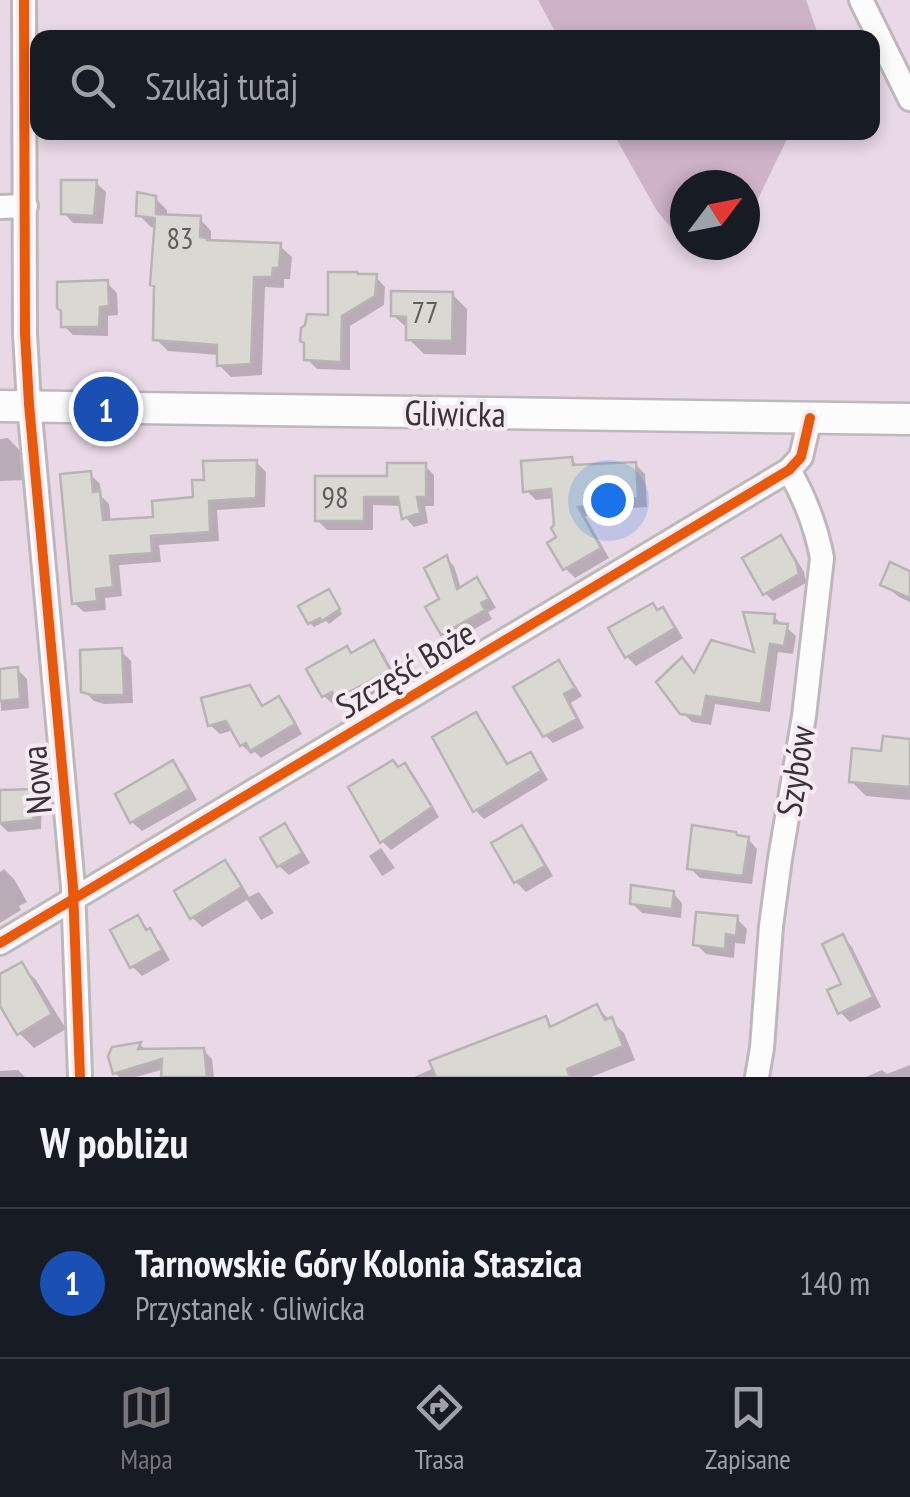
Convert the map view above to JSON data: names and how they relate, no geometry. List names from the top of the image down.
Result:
{
  "streets": {
    "main road": ["Gliwicka"],
    "street": ["Szczęść Boże", "Szybów", "Nowa"]
  },
  "crossings": [
    ["Gliwicka", "Nowa"],
    ["Szczęść Boże", "Szybów"],
    ["Szczęść Boże", "Nowa"]
  ],
  "house_numbers": ["83", "77", "98"],
  "north": "top right",
  "page": {
    "search": "Szukaj tutaj",
    "pins": "1",
    "heading": "W pobliżu",
    "list": [
      {
        "mark": "1",
        "name": "Tarnowskie Góry Kolonia Staszica",
        "note": "Przystanek · Gliwicka",
        "value": "140 m"
      }
    ],
    "nav": ["Mapa", "Trasa", "Zapisane"]
  }
}
